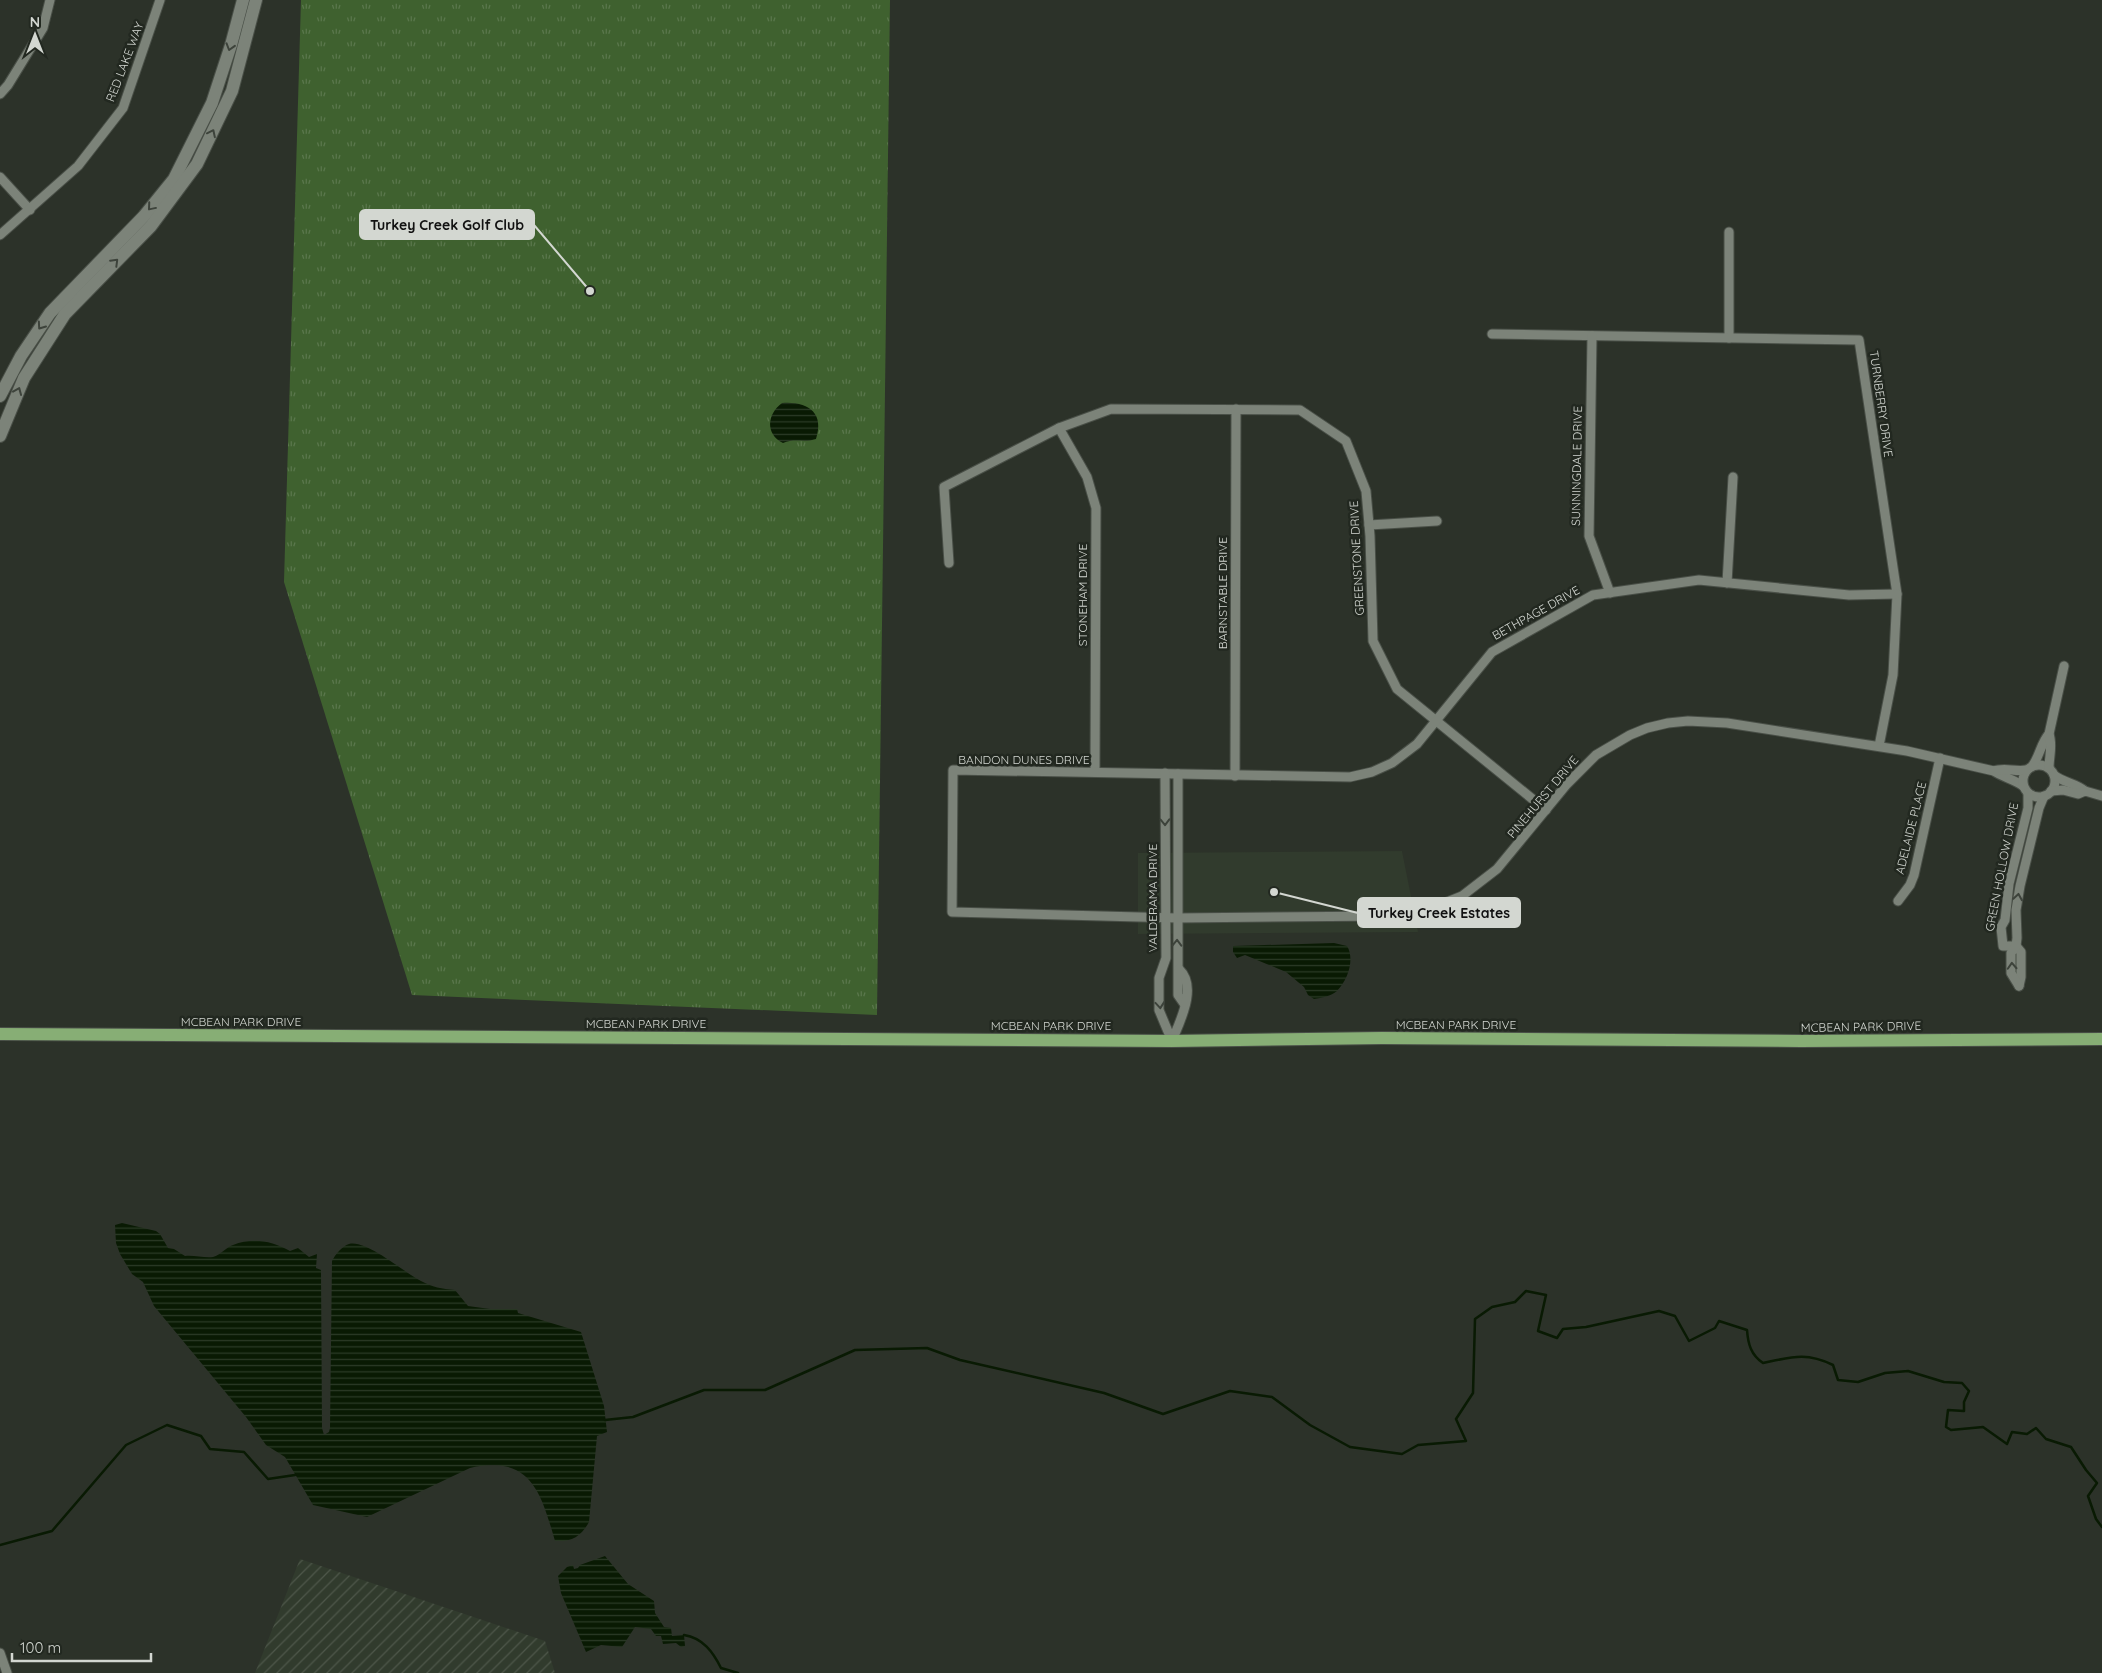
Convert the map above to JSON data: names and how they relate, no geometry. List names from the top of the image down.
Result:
{
  "streets": {
    "main road": ["MCBEAN PARK DRIVE"],
    "street": [
      "RED LAKE WAY",
      "TURNBERRY DRIVE",
      "SUNNINGDALE DRIVE",
      "GREENSTONE DRIVE",
      "BARNSTABLE DRIVE",
      "STONEHAM DRIVE",
      "BETHPAGE DRIVE",
      "BANDON DUNES DRIVE",
      "PINEHURST DRIVE",
      "ADELAIDE PLACE",
      "GREEN HOLLOW DRIVE",
      "VALDERAMA DRIVE"
    ]
  },
  "crossings": [
    ["TURNBERRY DRIVE", "SUNNINGDALE DRIVE"],
    ["TURNBERRY DRIVE", "BETHPAGE DRIVE"],
    ["TURNBERRY DRIVE", "PINEHURST DRIVE"],
    ["SUNNINGDALE DRIVE", "BETHPAGE DRIVE"],
    ["GREENSTONE DRIVE", "BARNSTABLE DRIVE"],
    ["GREENSTONE DRIVE", "STONEHAM DRIVE"],
    ["GREENSTONE DRIVE", "BETHPAGE DRIVE"],
    ["GREENSTONE DRIVE", "PINEHURST DRIVE"],
    ["BARNSTABLE DRIVE", "BETHPAGE DRIVE"],
    ["STONEHAM DRIVE", "BANDON DUNES DRIVE"],
    ["BETHPAGE DRIVE", "BANDON DUNES DRIVE"],
    ["BETHPAGE DRIVE", "VALDERAMA DRIVE"],
    ["BANDON DUNES DRIVE", "PINEHURST DRIVE"],
    ["BANDON DUNES DRIVE", "VALDERAMA DRIVE"],
    ["PINEHURST DRIVE", "ADELAIDE PLACE"],
    ["PINEHURST DRIVE", "GREEN HOLLOW DRIVE"],
    ["PINEHURST DRIVE", "VALDERAMA DRIVE"],
    ["VALDERAMA DRIVE", "MCBEAN PARK DRIVE"]
  ],
  "places": ["Turkey Creek Golf Club", "Turkey Creek Estates"],
  "scale_bar": "100 m",
  "north": "top"
}
